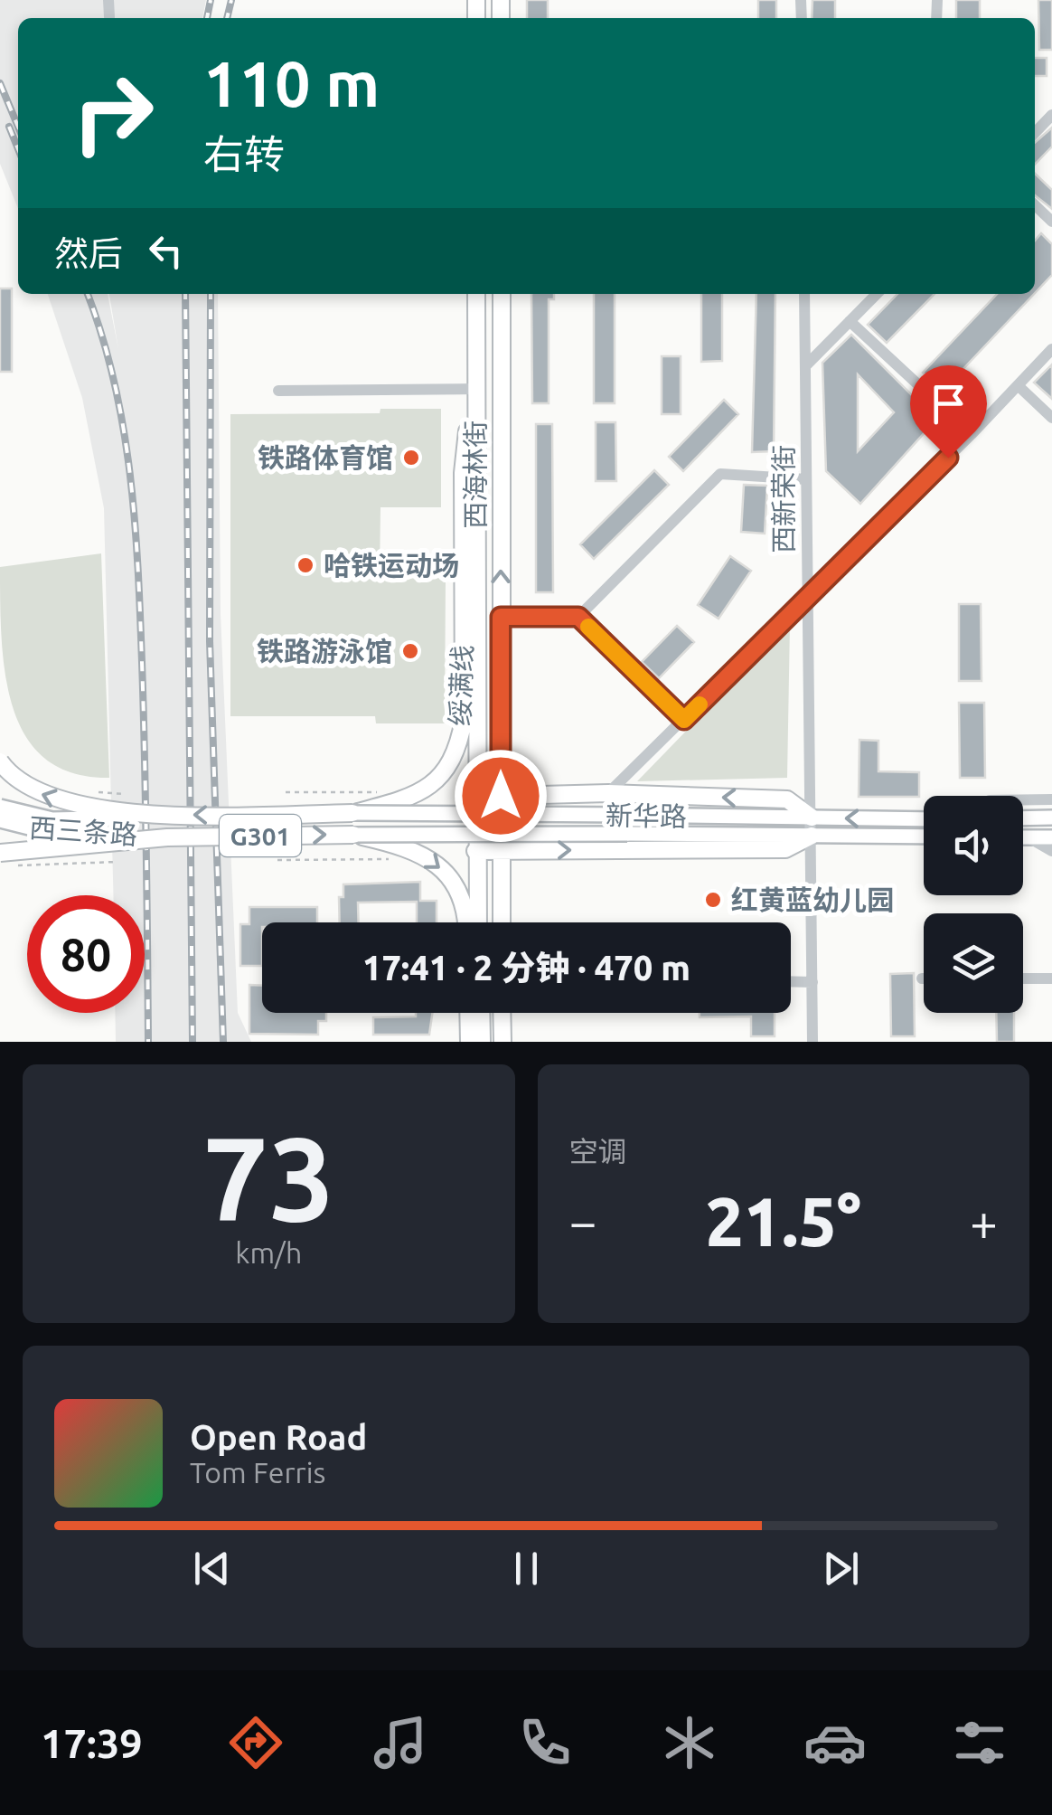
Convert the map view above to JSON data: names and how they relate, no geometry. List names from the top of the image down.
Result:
{
  "streets": {
    "highway": ["西海林街", "绥满线", "G301"],
    "main road": ["新华路", "西三条路"],
    "street": ["西新荣街"]
  },
  "crossings": [
    ["西海林街", "绥满线"],
    ["西海林街", "G301"],
    ["西新荣街", "新华路"],
    ["绥满线", "新华路"],
    ["绥满线", "西三条路"],
    ["新华路", "G301"],
    ["西三条路", "G301"]
  ],
  "places": [
    "铁路体育馆",
    "哈铁运动场",
    "铁路游泳馆",
    "红黄蓝幼儿园"
  ],
  "page": {
    "turn": ["110 m", "右转"],
    "then": "然后",
    "limit": "80",
    "trip": "17:41 · 2 分钟 · 470 m",
    "tile": [
      ["73", "km/h"],
      "空调"
    ],
    "heat": ["−", "21.5°", "+"],
    "song": ["Open Road", "Tom Ferris"],
    "tabs": "17:39"
  }
}
